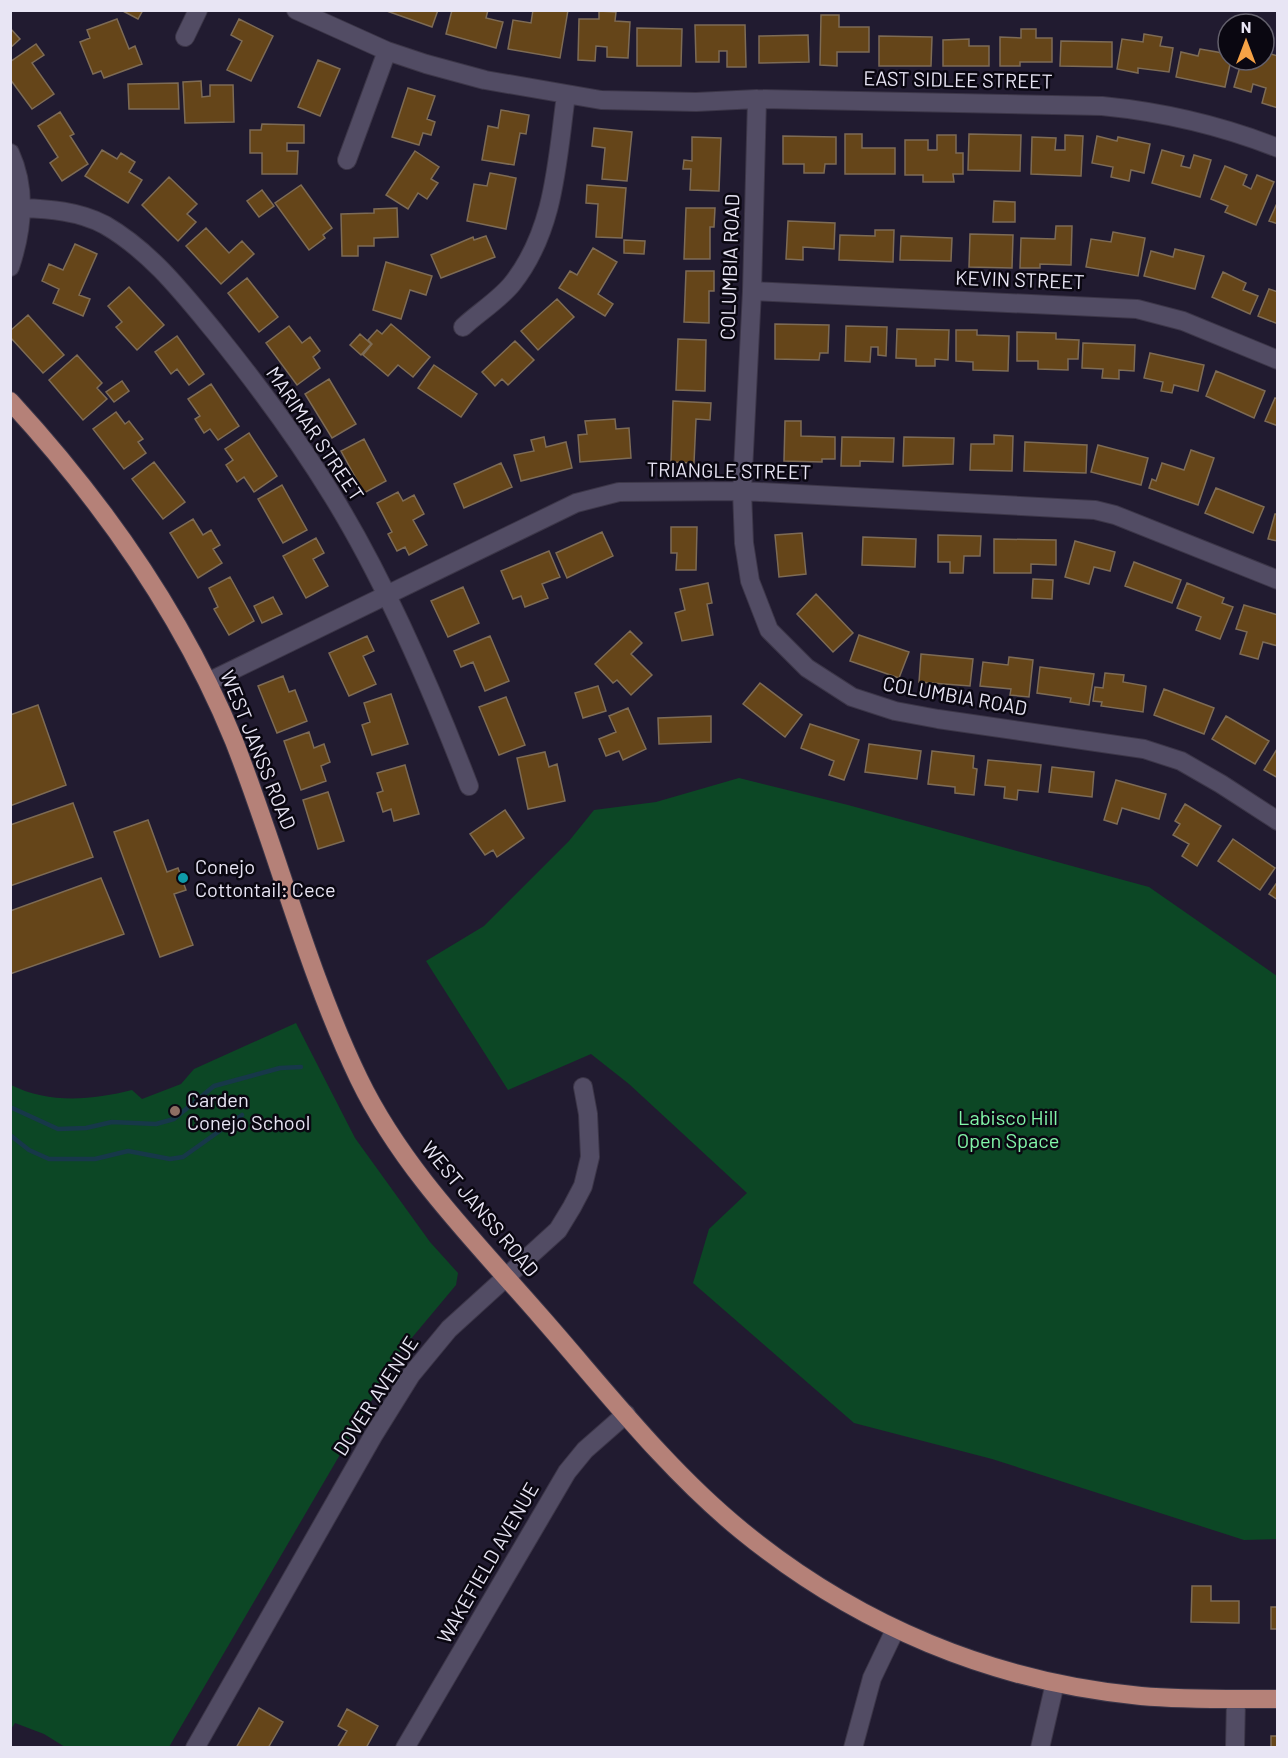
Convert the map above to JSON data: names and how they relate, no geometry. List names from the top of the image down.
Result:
{
  "streets": {
    "main road": ["WEST JANSS ROAD"],
    "street": [
      "EAST SIDLEE STREET",
      "COLUMBIA ROAD",
      "KEVIN STREET",
      "MARIMAR STREET",
      "TRIANGLE STREET",
      "DOVER AVENUE",
      "WAKEFIELD AVENUE"
    ]
  },
  "crossings": [
    ["EAST SIDLEE STREET", "COLUMBIA ROAD"],
    ["COLUMBIA ROAD", "KEVIN STREET"],
    ["COLUMBIA ROAD", "TRIANGLE STREET"],
    ["MARIMAR STREET", "TRIANGLE STREET"],
    ["TRIANGLE STREET", "WEST JANSS ROAD"],
    ["WEST JANSS ROAD", "DOVER AVENUE"],
    ["WEST JANSS ROAD", "WAKEFIELD AVENUE"]
  ],
  "parks": ["Labisco Hill Open Space"],
  "places": ["Conejo Cottontail: Cece", "Carden Conejo School"],
  "north": "top"
}
